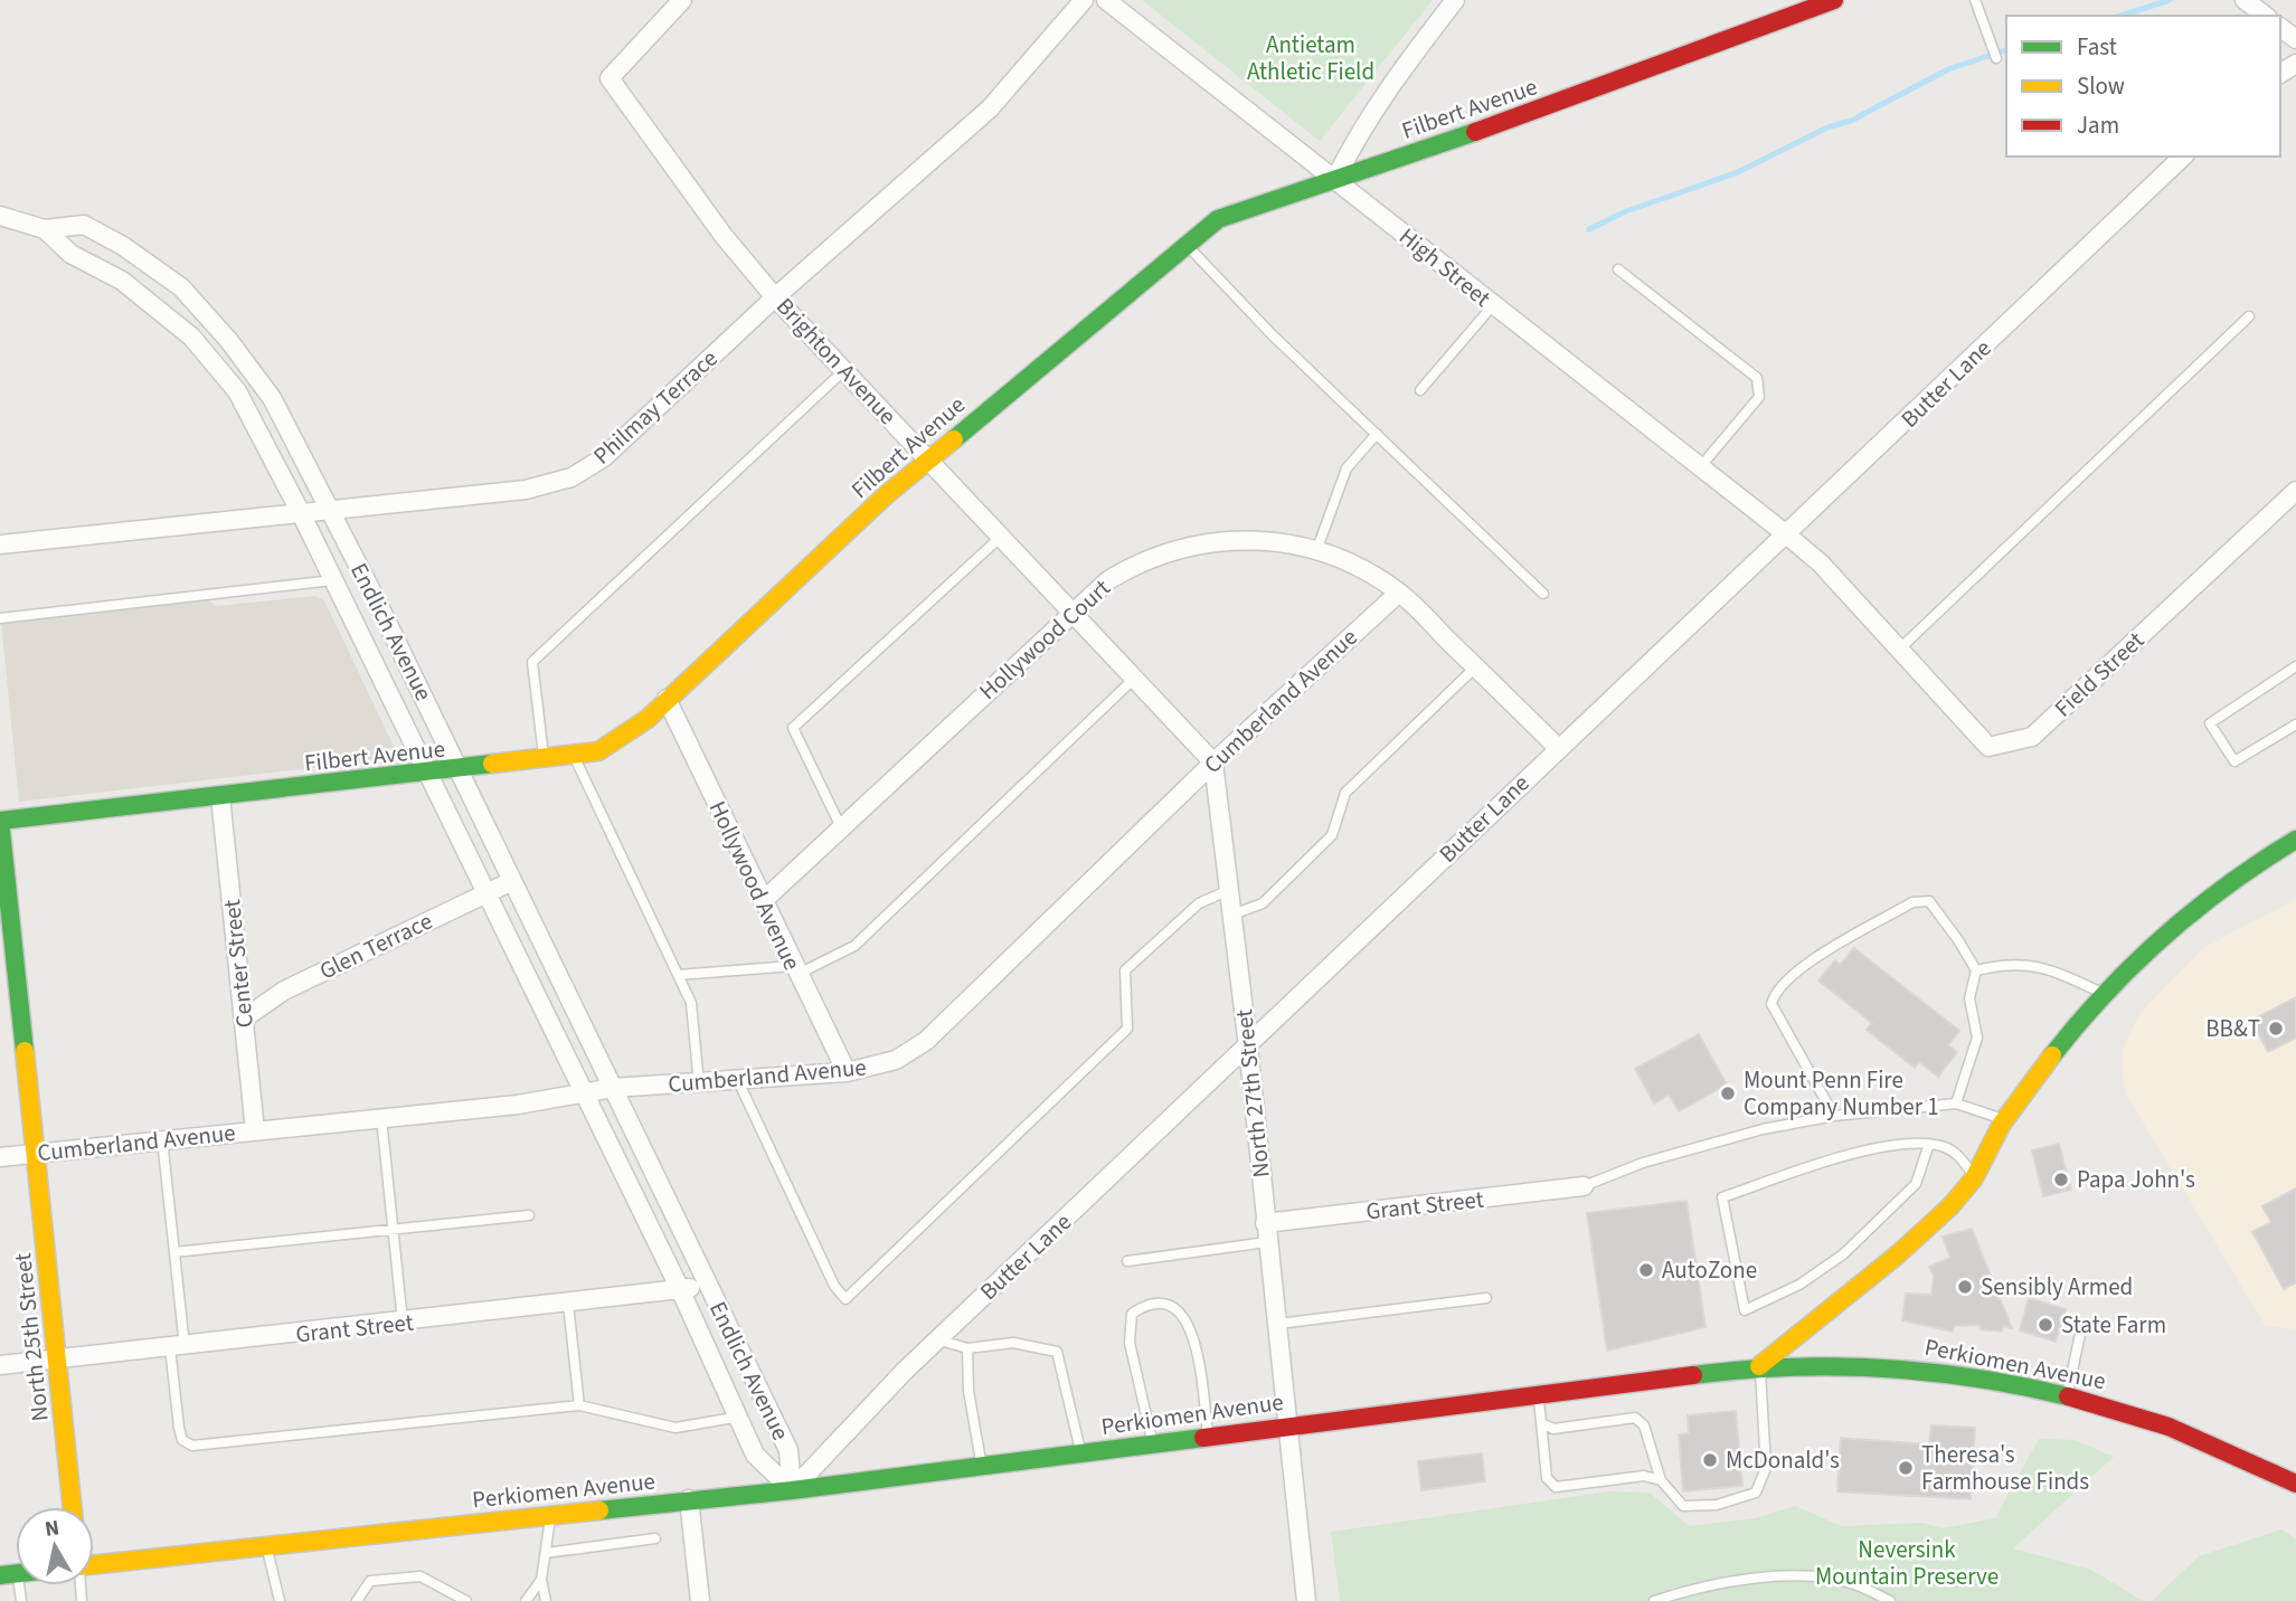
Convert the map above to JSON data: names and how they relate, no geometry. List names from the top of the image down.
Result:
{
  "streets": {
    "main road": ["Filbert Avenue", "North 25th Street", "Perkiomen Avenue"],
    "street": [
      "High Street",
      "Brighton Avenue",
      "Butter Lane",
      "Philmay Terrace",
      "Endlich Avenue",
      "Hollywood Court",
      "Field Street",
      "Cumberland Avenue",
      "Hollywood Avenue",
      "Glen Terrace",
      "Center Street",
      "North 27th Street",
      "Grant Street"
    ]
  },
  "crossings": [
    ["Filbert Avenue", "High Street"],
    ["Filbert Avenue", "Brighton Avenue"],
    ["Filbert Avenue", "Endlich Avenue"],
    ["Filbert Avenue", "Hollywood Avenue"],
    ["Filbert Avenue", "Center Street"],
    ["Filbert Avenue", "North 25th Street"],
    ["High Street", "Butter Lane"],
    ["High Street", "Field Street"],
    ["Brighton Avenue", "Philmay Terrace"],
    ["Brighton Avenue", "Hollywood Court"],
    ["Brighton Avenue", "Cumberland Avenue"],
    ["Brighton Avenue", "North 27th Street"],
    ["Butter Lane", "Endlich Avenue"],
    ["Butter Lane", "Hollywood Court"],
    ["Butter Lane", "North 27th Street"],
    ["Butter Lane", "Perkiomen Avenue"],
    ["Philmay Terrace", "Endlich Avenue"],
    ["Endlich Avenue", "Cumberland Avenue"],
    ["Endlich Avenue", "Glen Terrace"],
    ["Endlich Avenue", "Grant Street"],
    ["Endlich Avenue", "Perkiomen Avenue"],
    ["Hollywood Court", "Cumberland Avenue"],
    ["Hollywood Court", "Hollywood Avenue"],
    ["Cumberland Avenue", "Hollywood Avenue"],
    ["Cumberland Avenue", "Center Street"],
    ["Cumberland Avenue", "North 27th Street"],
    ["Cumberland Avenue", "North 25th Street"],
    ["Glen Terrace", "Center Street"],
    ["North 27th Street", "Grant Street"],
    ["North 27th Street", "Perkiomen Avenue"],
    ["Grant Street", "North 25th Street"]
  ],
  "parks": ["Antietam Athletic Field", "Neversink Mountain Preserve"],
  "places": [
    "BB&T",
    "Mount Penn Fire Company Number 1",
    "Papa John's",
    "AutoZone",
    "Sensibly Armed",
    "State Farm",
    "McDonald's",
    "Theresa's Farmhouse Finds"
  ],
  "legend": ["Fast", "Slow", "Jam"],
  "north": "top"
}
